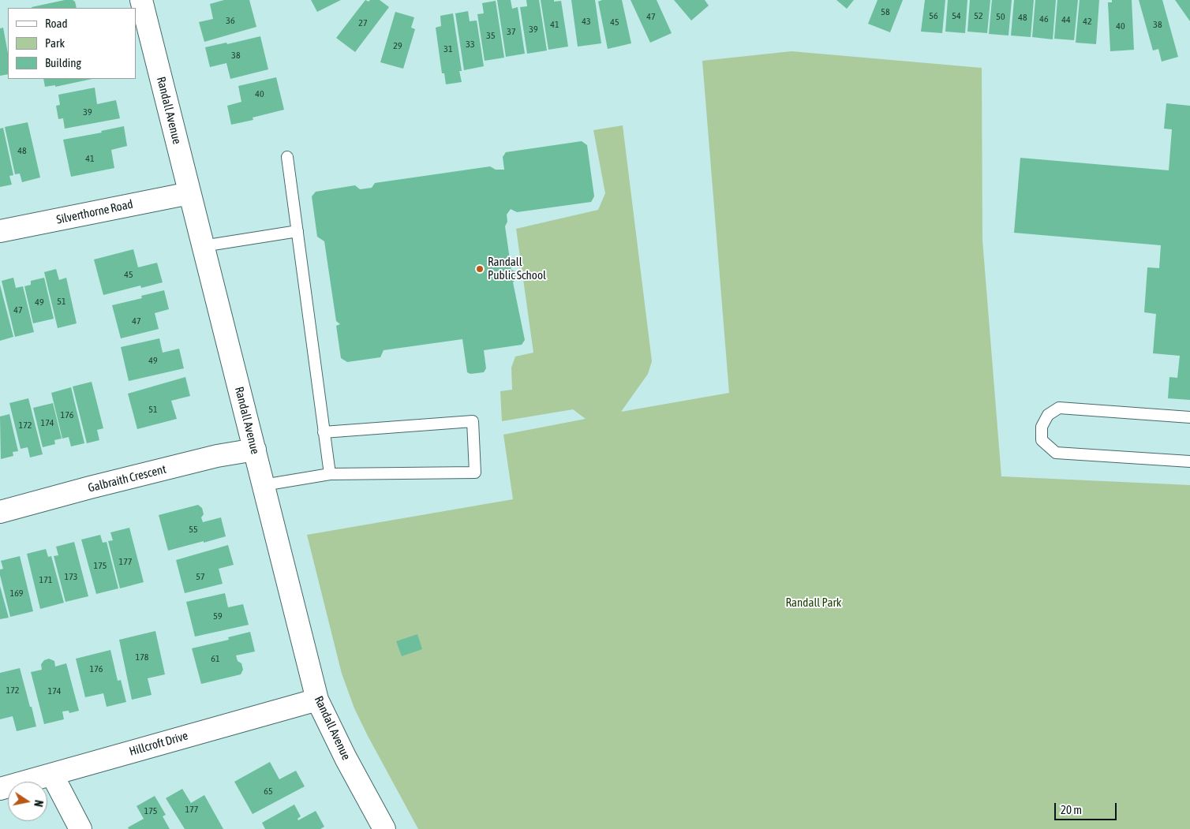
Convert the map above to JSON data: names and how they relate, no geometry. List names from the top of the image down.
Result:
{
  "streets": {
    "street": [
      "Randall Avenue",
      "Silverthorne Road",
      "Galbraith Crescent",
      "Hillcroft Drive"
    ]
  },
  "crossings": [
    ["Randall Avenue", "Silverthorne Road"],
    ["Randall Avenue", "Galbraith Crescent"],
    ["Randall Avenue", "Hillcroft Drive"]
  ],
  "parks": ["Randall Park"],
  "places": ["Randall Public School"],
  "house_numbers": [
    "58",
    "56",
    "54",
    "52",
    "47",
    "50",
    "48",
    "46",
    "44",
    "36",
    "43",
    "42",
    "45",
    "27",
    "41",
    "38",
    "40",
    "39",
    "37",
    "35",
    "33",
    "29",
    "31",
    "38",
    "40",
    "39",
    "48",
    "41",
    "45",
    "51",
    "49",
    "47",
    "47",
    "49",
    "51",
    "176",
    "174",
    "172",
    "55",
    "177",
    "175",
    "173",
    "57",
    "171",
    "169",
    "59",
    "178",
    "61",
    "176",
    "172",
    "174",
    "65",
    "177",
    "175"
  ],
  "legend": ["Road", "Park", "Building"],
  "scale_bar": "20 m",
  "north": "right"
}
